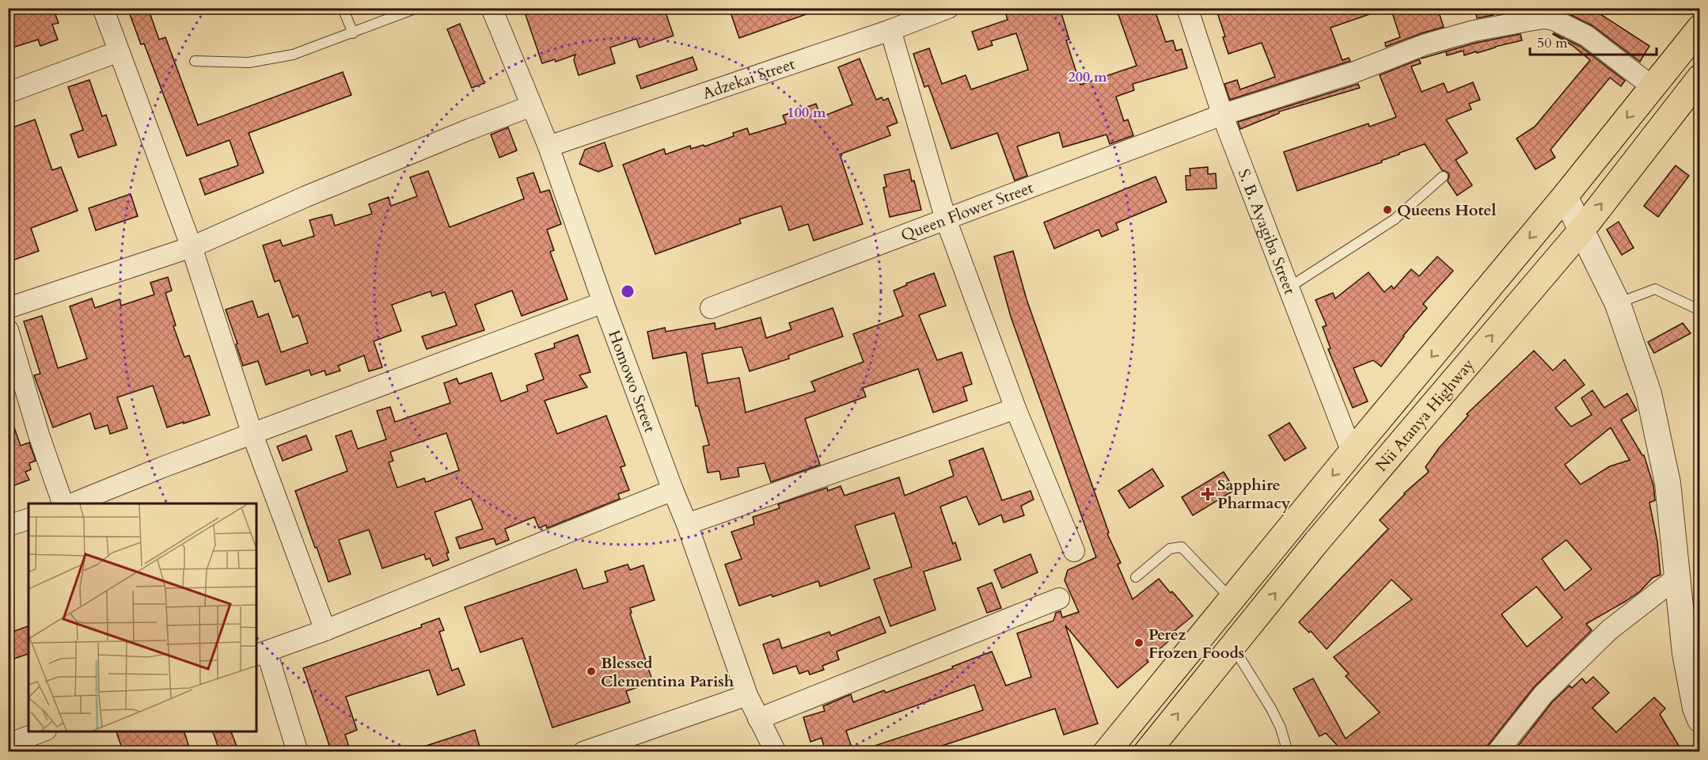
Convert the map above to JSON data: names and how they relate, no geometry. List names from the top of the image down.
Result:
{
  "streets": {
    "main road": ["Nii Atanya Highway"],
    "street": [
      "Adzekai Street",
      "Queen Flower Street",
      "S. B. Ayagiba Street",
      "Homowo Street"
    ]
  },
  "crossings": [
    ["Adzekai Street", "Homowo Street"],
    ["Queen Flower Street", "S. B. Ayagiba Street"]
  ],
  "places": {
    "other": ["Queens Hotel", "Perez Frozen Foods", "Blessed Clementina Parish"],
    "health": ["Sapphire Pharmacy"]
  },
  "scale_bar": "50 m",
  "rings": ["200 m", "100 m"]
}
